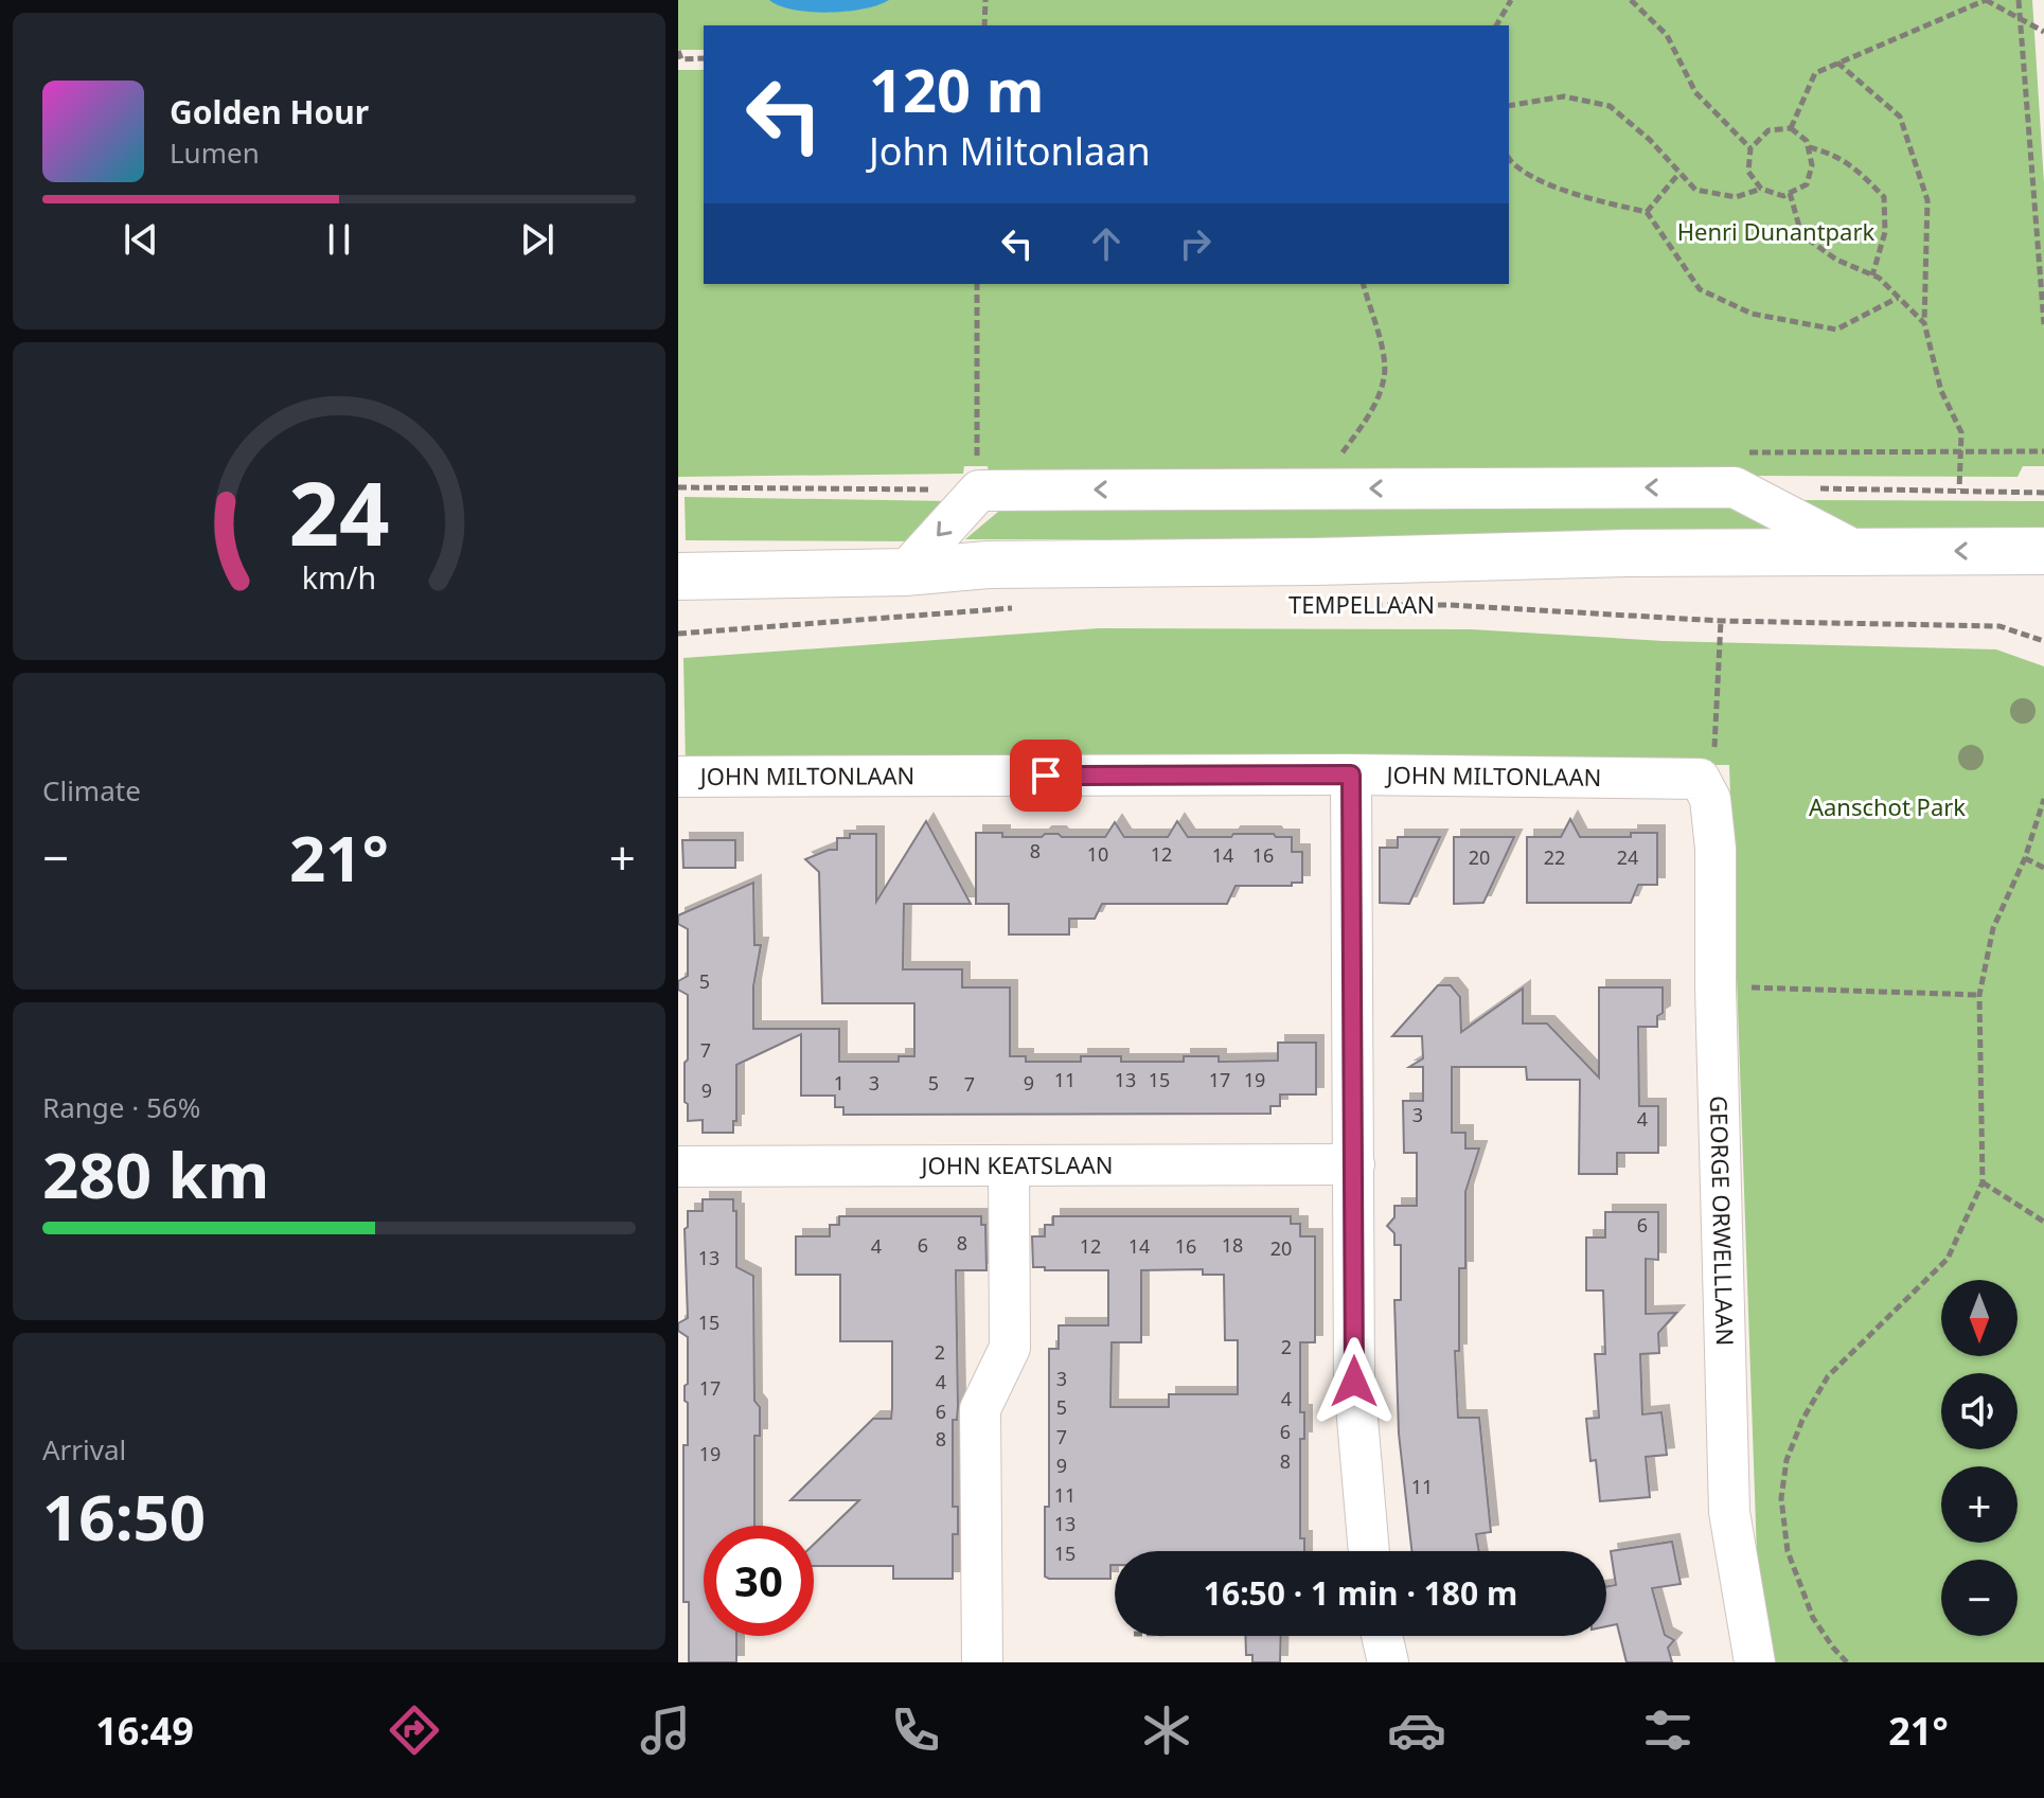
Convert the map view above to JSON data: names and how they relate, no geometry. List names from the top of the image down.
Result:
{
  "streets": {
    "main road": ["TEMPELLAAN"],
    "street": ["JOHN MILTONLAAN", "JOHN KEATSLAAN", "GEORGE ORWELLLAAN"]
  },
  "crossings": [
    ["JOHN MILTONLAAN", "GEORGE ORWELLLAAN"]
  ],
  "parks": ["Henri Dunantpark", "Aanschot Park"],
  "house_numbers": [
    "8",
    "10",
    "12",
    "14",
    "16",
    "20",
    "22",
    "24",
    "5",
    "7",
    "11",
    "13",
    "15",
    "17",
    "19",
    "1",
    "3",
    "5",
    "9",
    "7",
    "9",
    "3",
    "4",
    "6",
    "8",
    "6",
    "18",
    "4",
    "12",
    "14",
    "16",
    "20",
    "13",
    "15",
    "2",
    "2",
    "3",
    "4",
    "17",
    "4",
    "5",
    "6",
    "6",
    "7",
    "8",
    "19",
    "8",
    "9",
    "11",
    "11",
    "13",
    "15"
  ],
  "north": "bottom",
  "page": {
    "turn": ["120 m", "John Miltonlaan"],
    "song": ["Golden Hour", "Lumen"],
    "tile": [
      "Climate",
      ["Range · 56%", "280 km"],
      ["Arrival", "16:50"]
    ],
    "heat": ["−", "21°", "+"],
    "map_buttons": ["+", "−"],
    "limit": "30",
    "trip": "16:50 · 1 min · 180 m",
    "tabs": ["16:49", "21°"],
    "gauge": ["24", "km/h"]
  }
}
